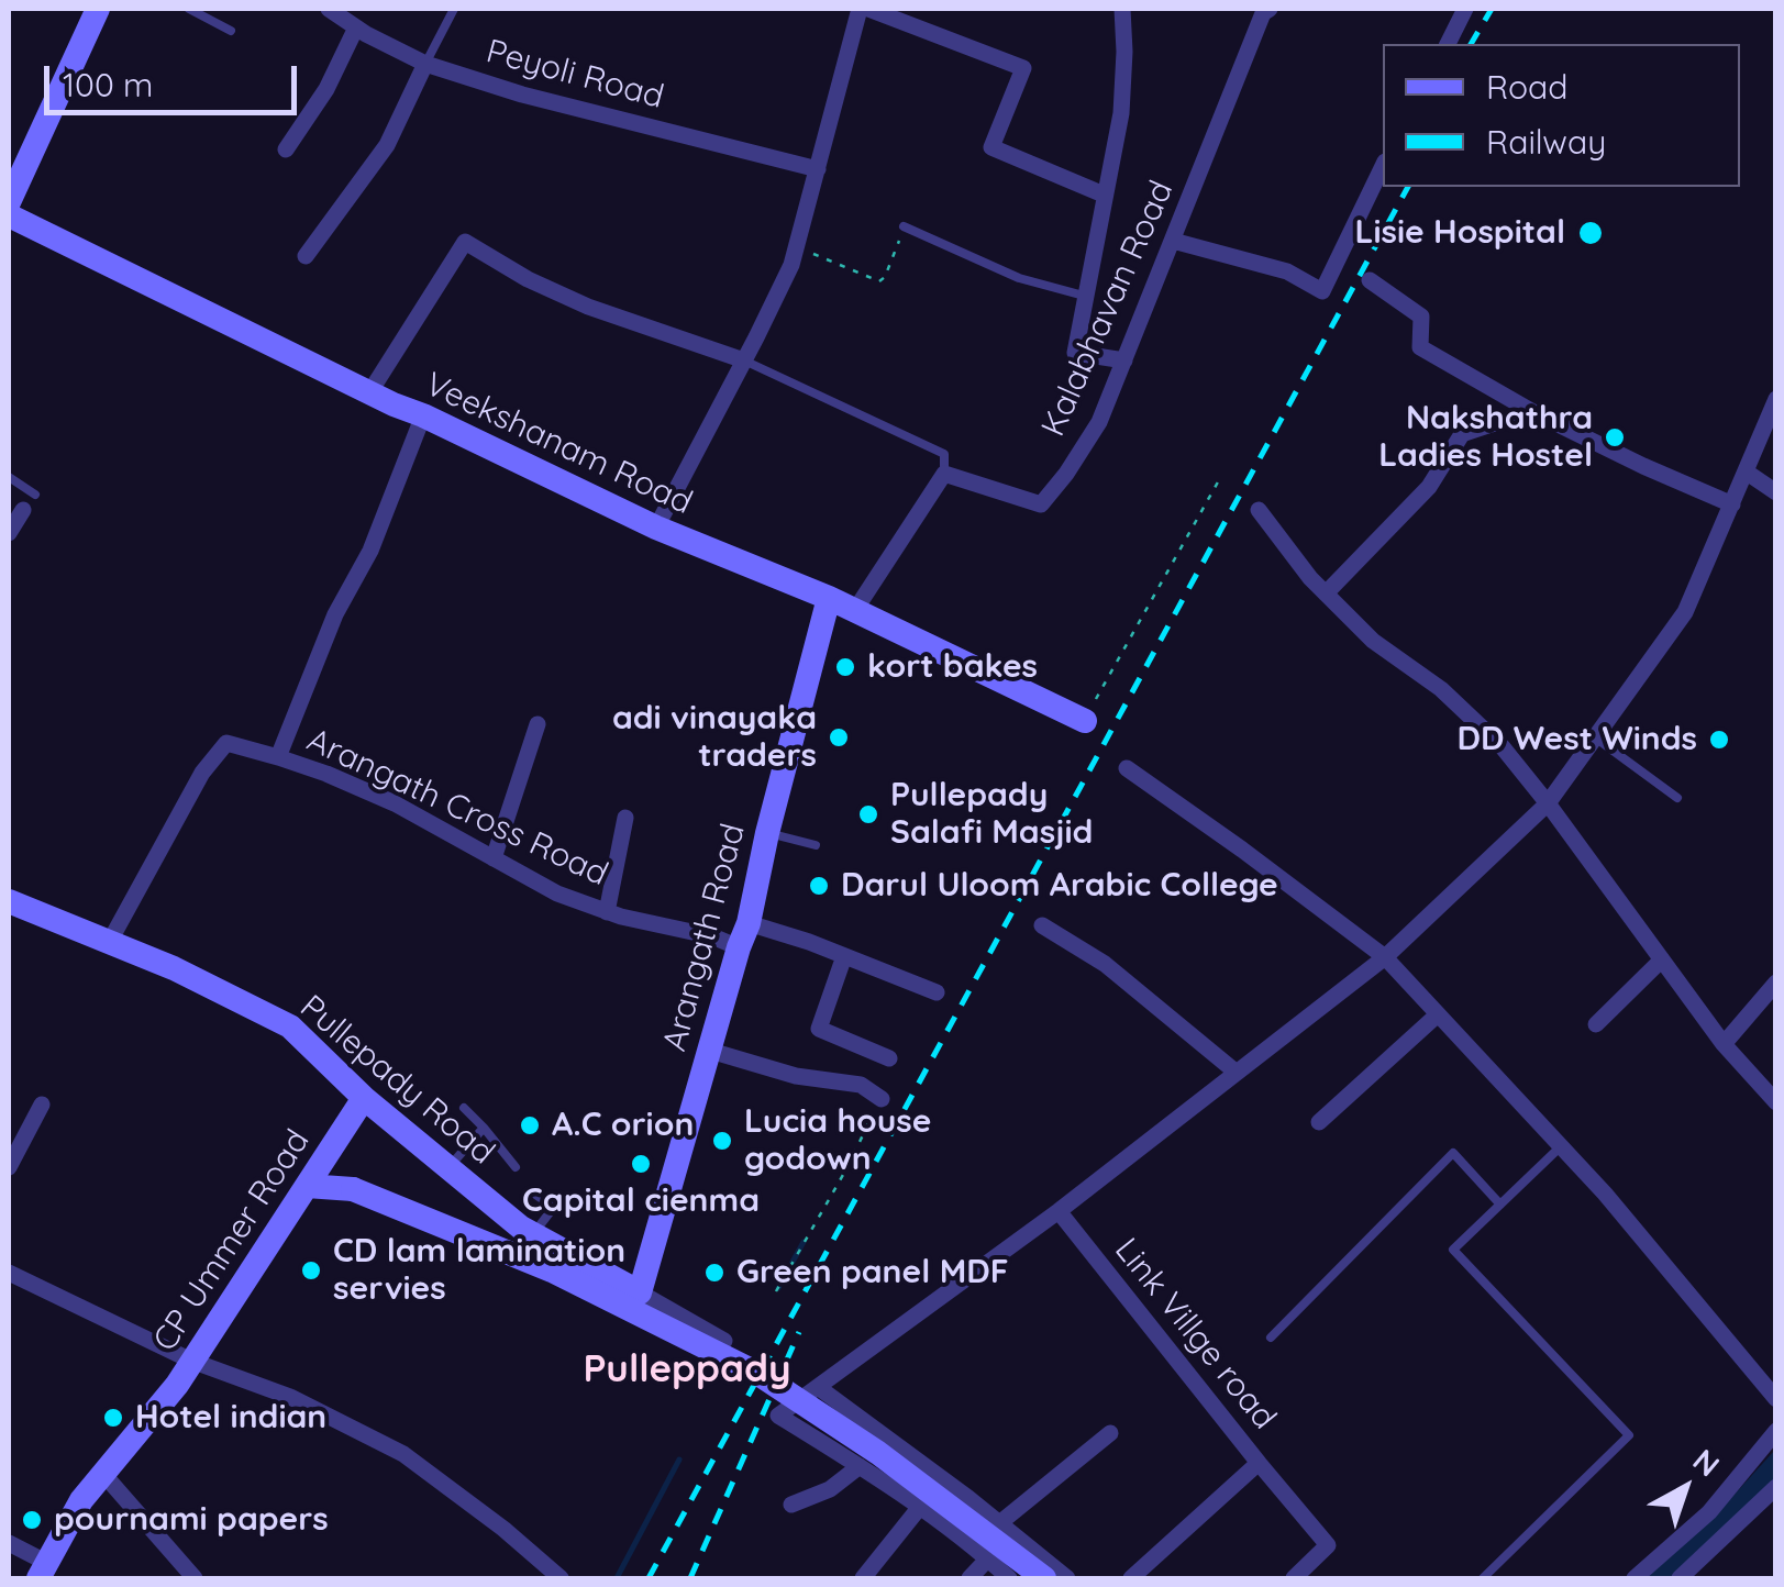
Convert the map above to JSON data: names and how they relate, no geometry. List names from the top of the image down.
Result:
{
  "streets": {
    "street": [
      "Peyoli Road",
      "Kalabhavan Road",
      "Veekshanam Road",
      "Arangath Cross Road",
      "Arangath Road",
      "Pullepady Road",
      "CP Ummer Road",
      "Link Villge road"
    ]
  },
  "crossings": [
    ["Veekshanam Road", "Arangath Road"],
    ["Arangath Cross Road", "Arangath Road"],
    ["Arangath Cross Road", "Pullepady Road"],
    ["Arangath Road", "Pullepady Road"],
    ["Pullepady Road", "CP Ummer Road"]
  ],
  "districts": ["Pulleppady"],
  "places": [
    "Lisie Hospital",
    "Nakshathra Ladies Hostel",
    "kort bakes",
    "adi vinayaka traders",
    "DD West Winds",
    "Pullepady Salafi Masjid",
    "Darul Uloom Arabic College",
    "A.C orion",
    "Lucia house godown",
    "Capital cienma",
    "CD lam lamination servies",
    "Green panel MDF",
    "Hotel indian",
    "pournami papers"
  ],
  "legend": ["Road", "Railway"],
  "scale_bar": "100 m",
  "north": "top right"
}
